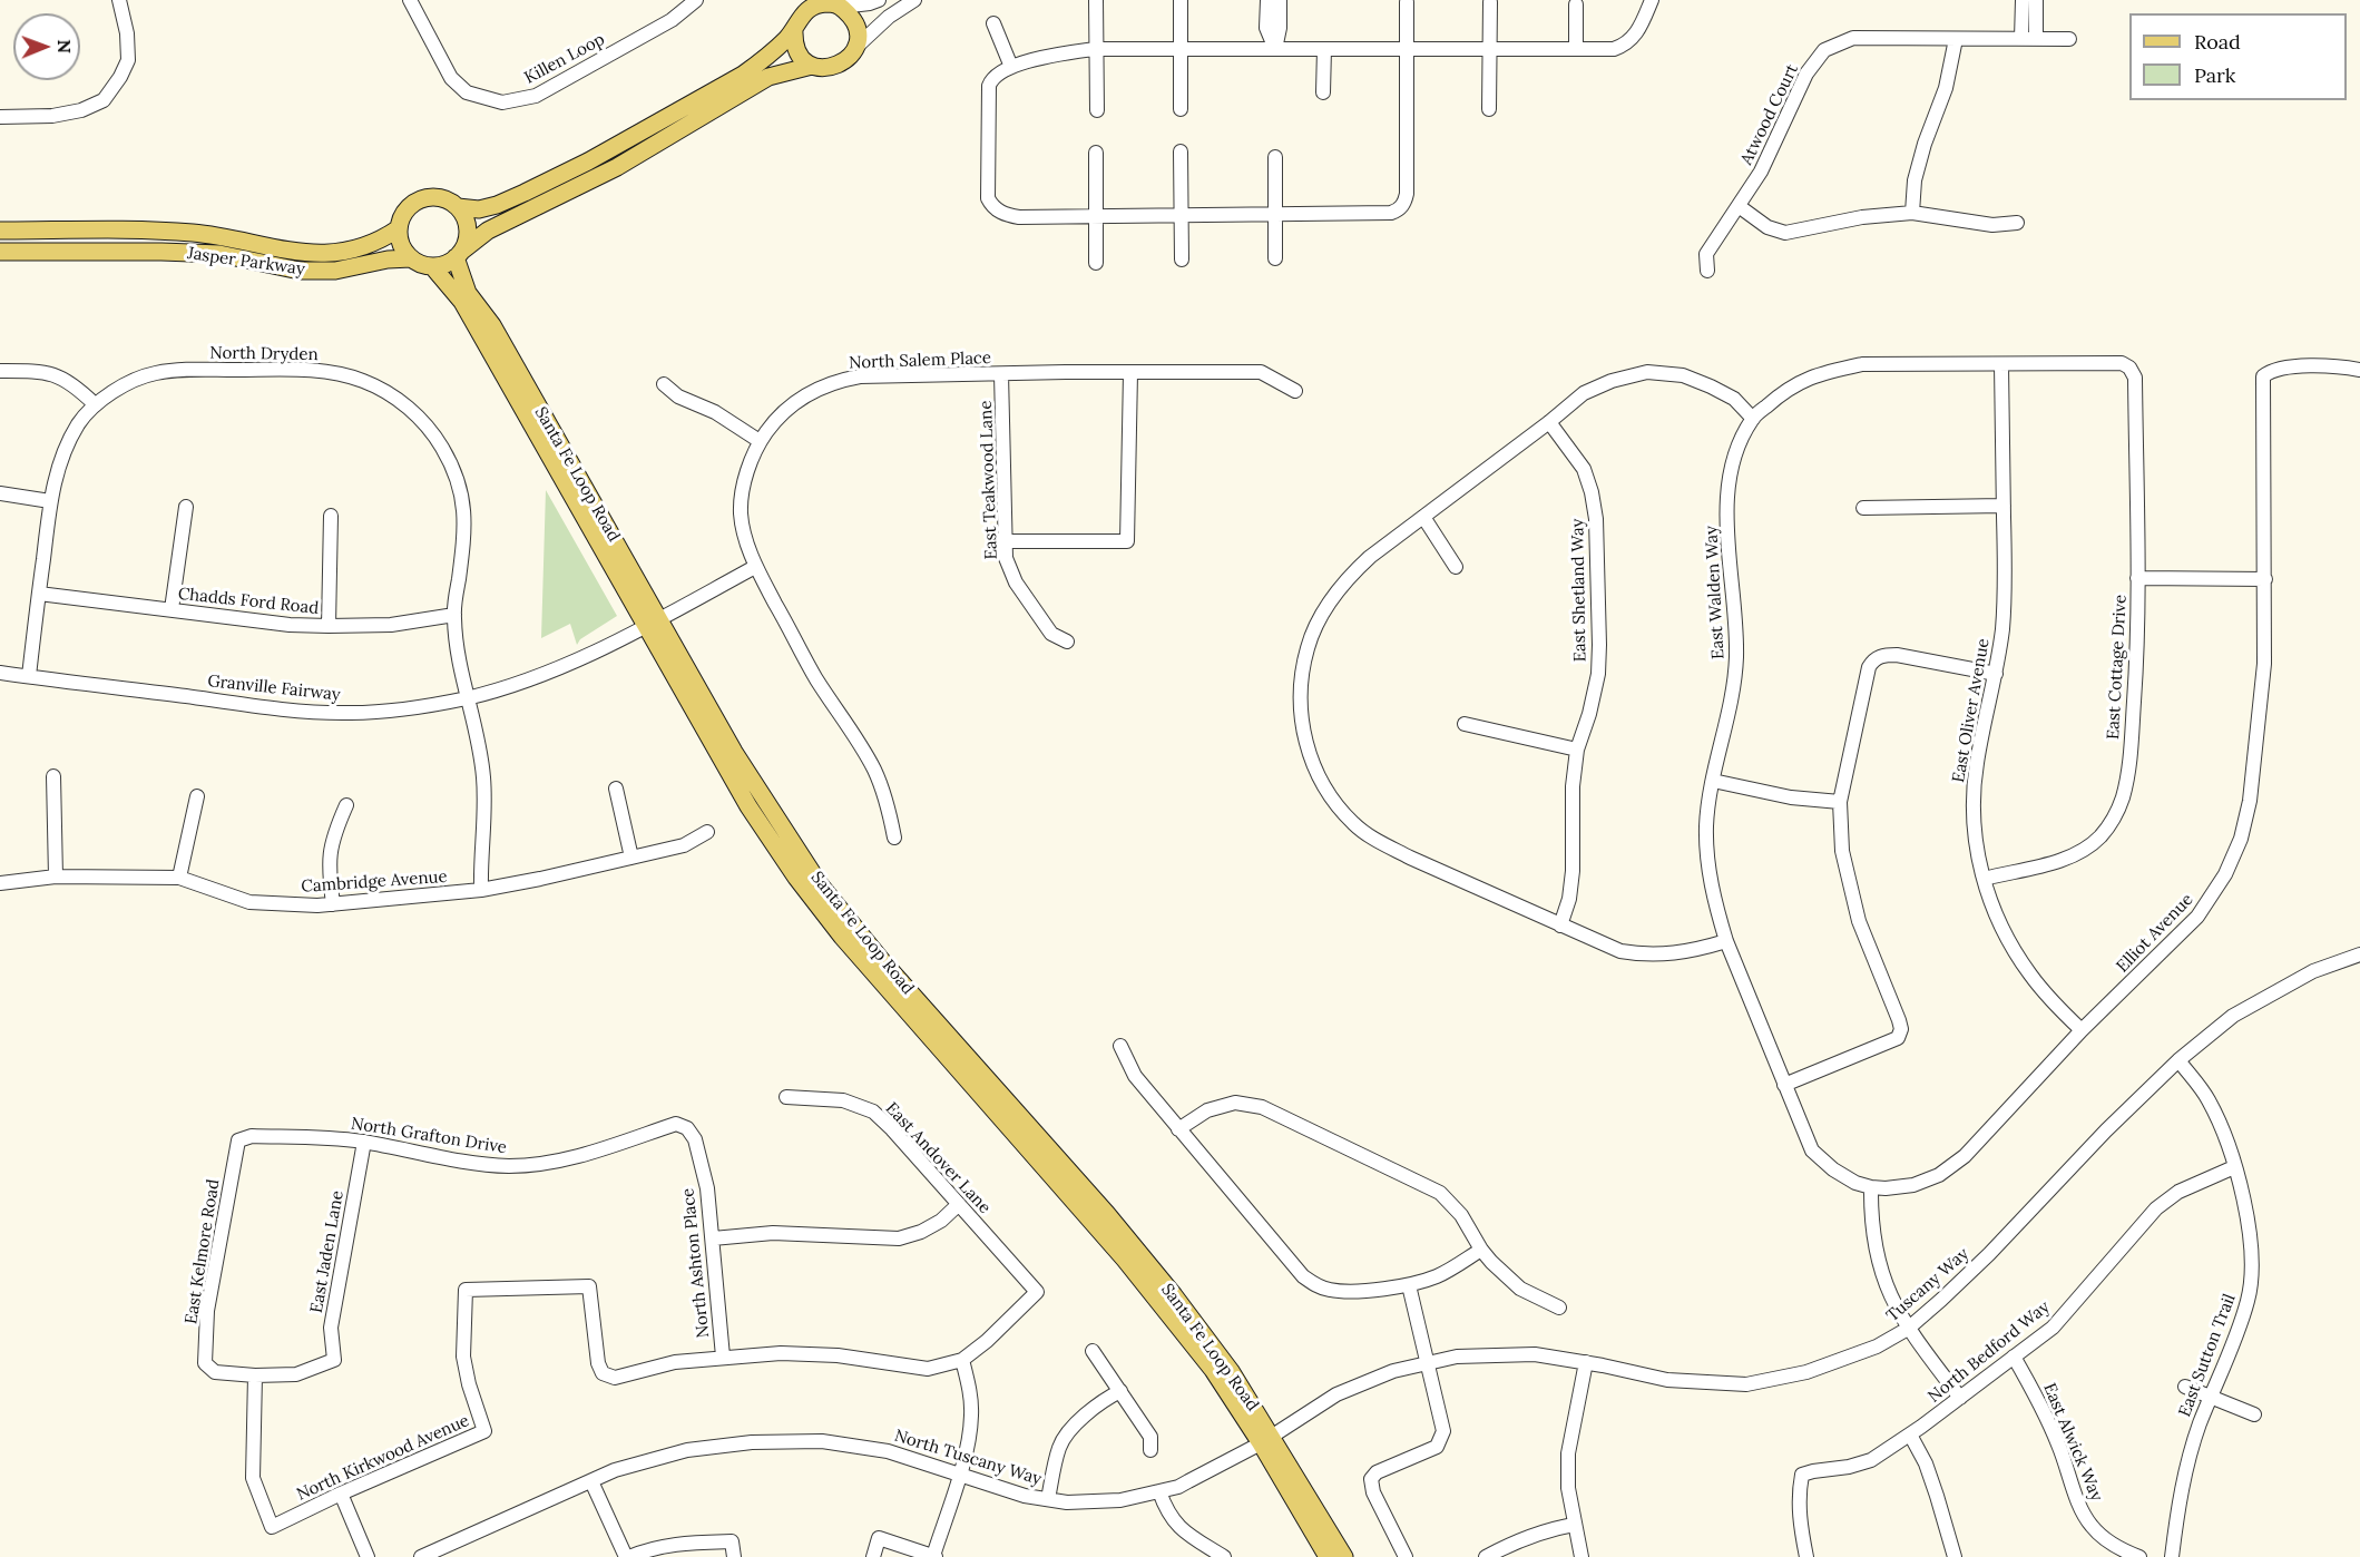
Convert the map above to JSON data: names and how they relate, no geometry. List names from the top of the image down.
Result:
{
  "streets": {
    "main road": ["Jasper Parkway", "Santa Fe Loop Road"],
    "street": [
      "Killen Loop",
      "Atwood Court",
      "North Dryden",
      "North Salem Place",
      "East Teakwood Lane",
      "East Shetland Way",
      "East Walden Way",
      "Chadds Ford Road",
      "East Cottage Drive",
      "Granville Fairway",
      "East Oliver Avenue",
      "Cambridge Avenue",
      "Elliot Avenue",
      "North Grafton Drive",
      "East Andover Lane",
      "East Kelmore Road",
      "East Jaden Lane",
      "North Ashton Place",
      "Tuscany Way",
      "North Bedford Way",
      "East Sutton Trail",
      "East Alwick Way",
      "North Kirkwood Avenue",
      "North Tuscany Way"
    ]
  },
  "crossings": [
    ["Jasper Parkway", "Santa Fe Loop Road"],
    ["North Dryden", "Chadds Ford Road"],
    ["North Dryden", "Granville Fairway"],
    ["North Dryden", "Cambridge Avenue"],
    ["North Salem Place", "East Teakwood Lane"],
    ["North Salem Place", "Granville Fairway"],
    ["Santa Fe Loop Road", "Granville Fairway"],
    ["Santa Fe Loop Road", "Tuscany Way"],
    ["Santa Fe Loop Road", "North Tuscany Way"],
    ["East Walden Way", "East Cottage Drive"],
    ["East Walden Way", "East Oliver Avenue"],
    ["East Walden Way", "Elliot Avenue"],
    ["East Cottage Drive", "East Oliver Avenue"],
    ["East Oliver Avenue", "Elliot Avenue"],
    ["North Grafton Drive", "East Kelmore Road"],
    ["North Grafton Drive", "East Jaden Lane"],
    ["North Grafton Drive", "North Ashton Place"],
    ["East Andover Lane", "North Kirkwood Avenue"],
    ["East Kelmore Road", "East Jaden Lane"],
    ["East Jaden Lane", "North Kirkwood Avenue"],
    ["North Ashton Place", "North Kirkwood Avenue"],
    ["Tuscany Way", "East Sutton Trail"],
    ["Tuscany Way", "North Tuscany Way"],
    ["North Bedford Way", "East Sutton Trail"],
    ["North Bedford Way", "East Alwick Way"]
  ],
  "legend": ["Road", "Park"],
  "north": "right"
}
